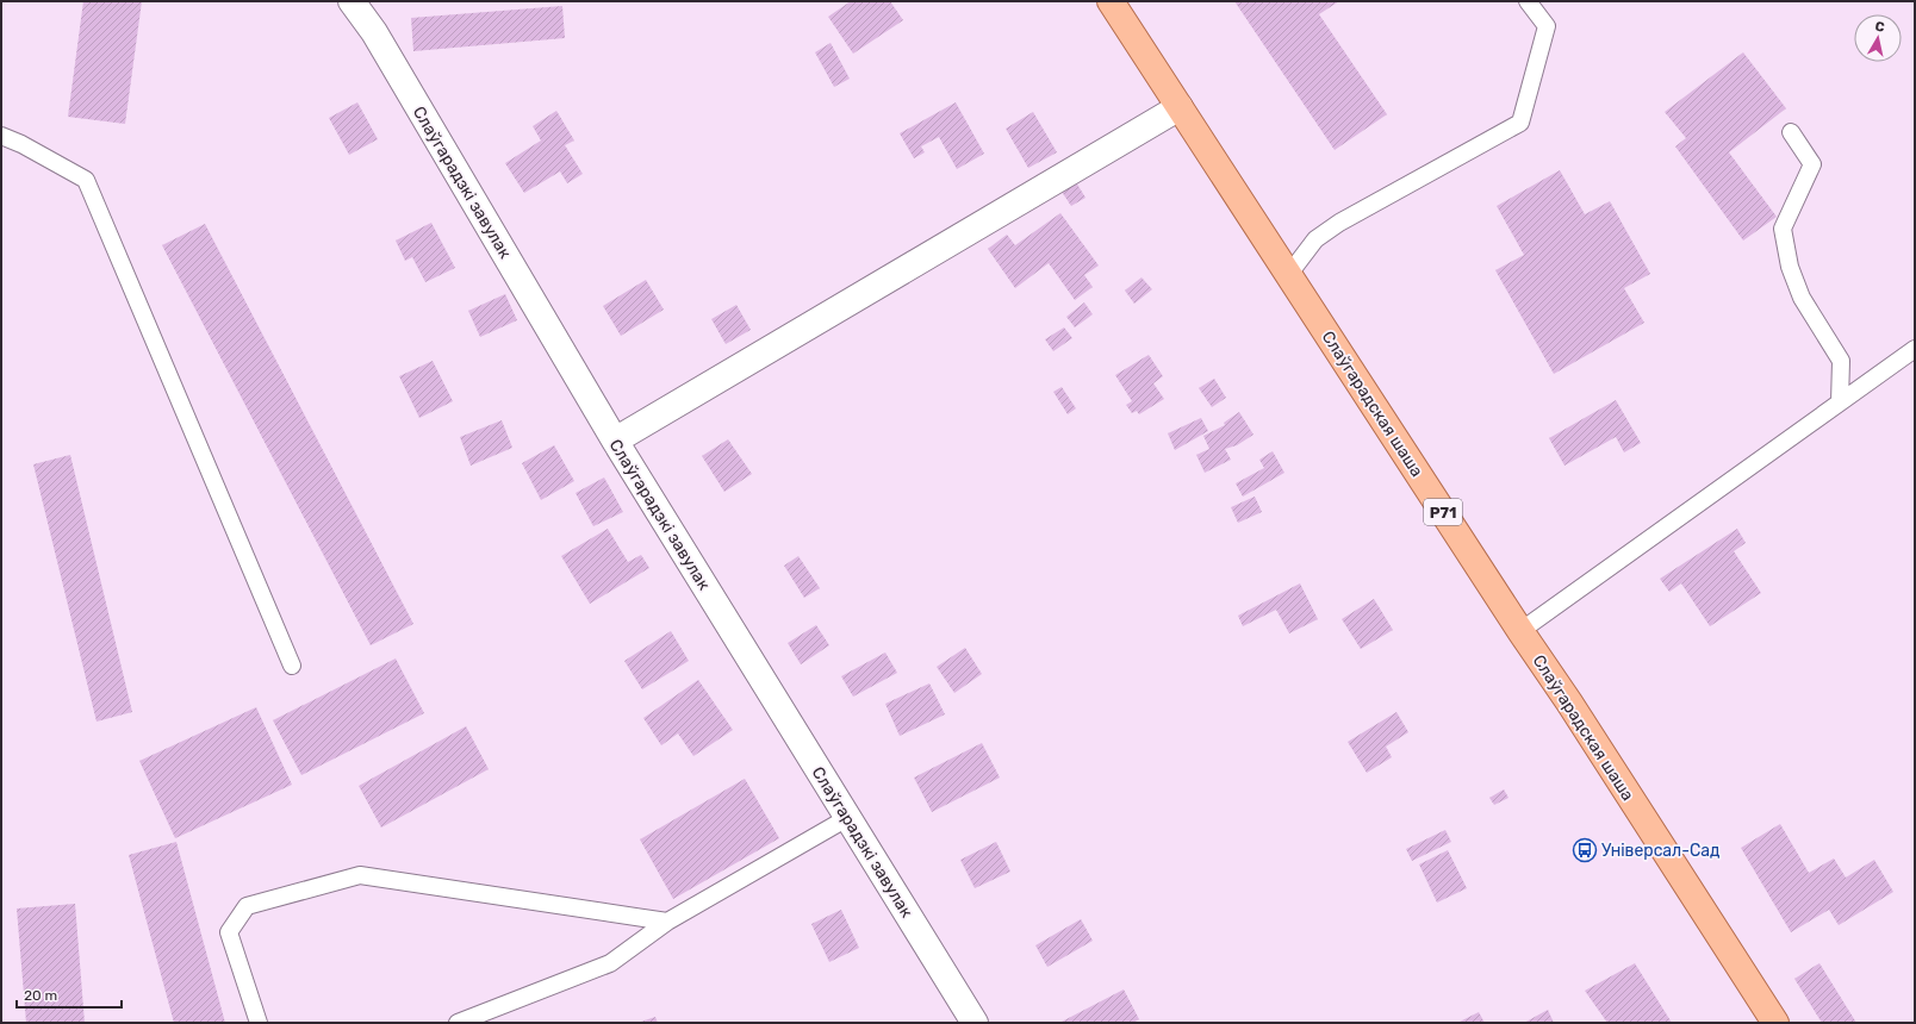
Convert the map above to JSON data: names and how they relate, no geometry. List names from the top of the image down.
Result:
{
  "streets": {
    "main road": ["Слаўгарадская шаша", "Р71"],
    "street": ["Слаўгарадзкі завулак"]
  },
  "places": {
    "bus stop": ["Універсал-Сад"]
  },
  "scale_bar": "20 m",
  "north": "top"
}
